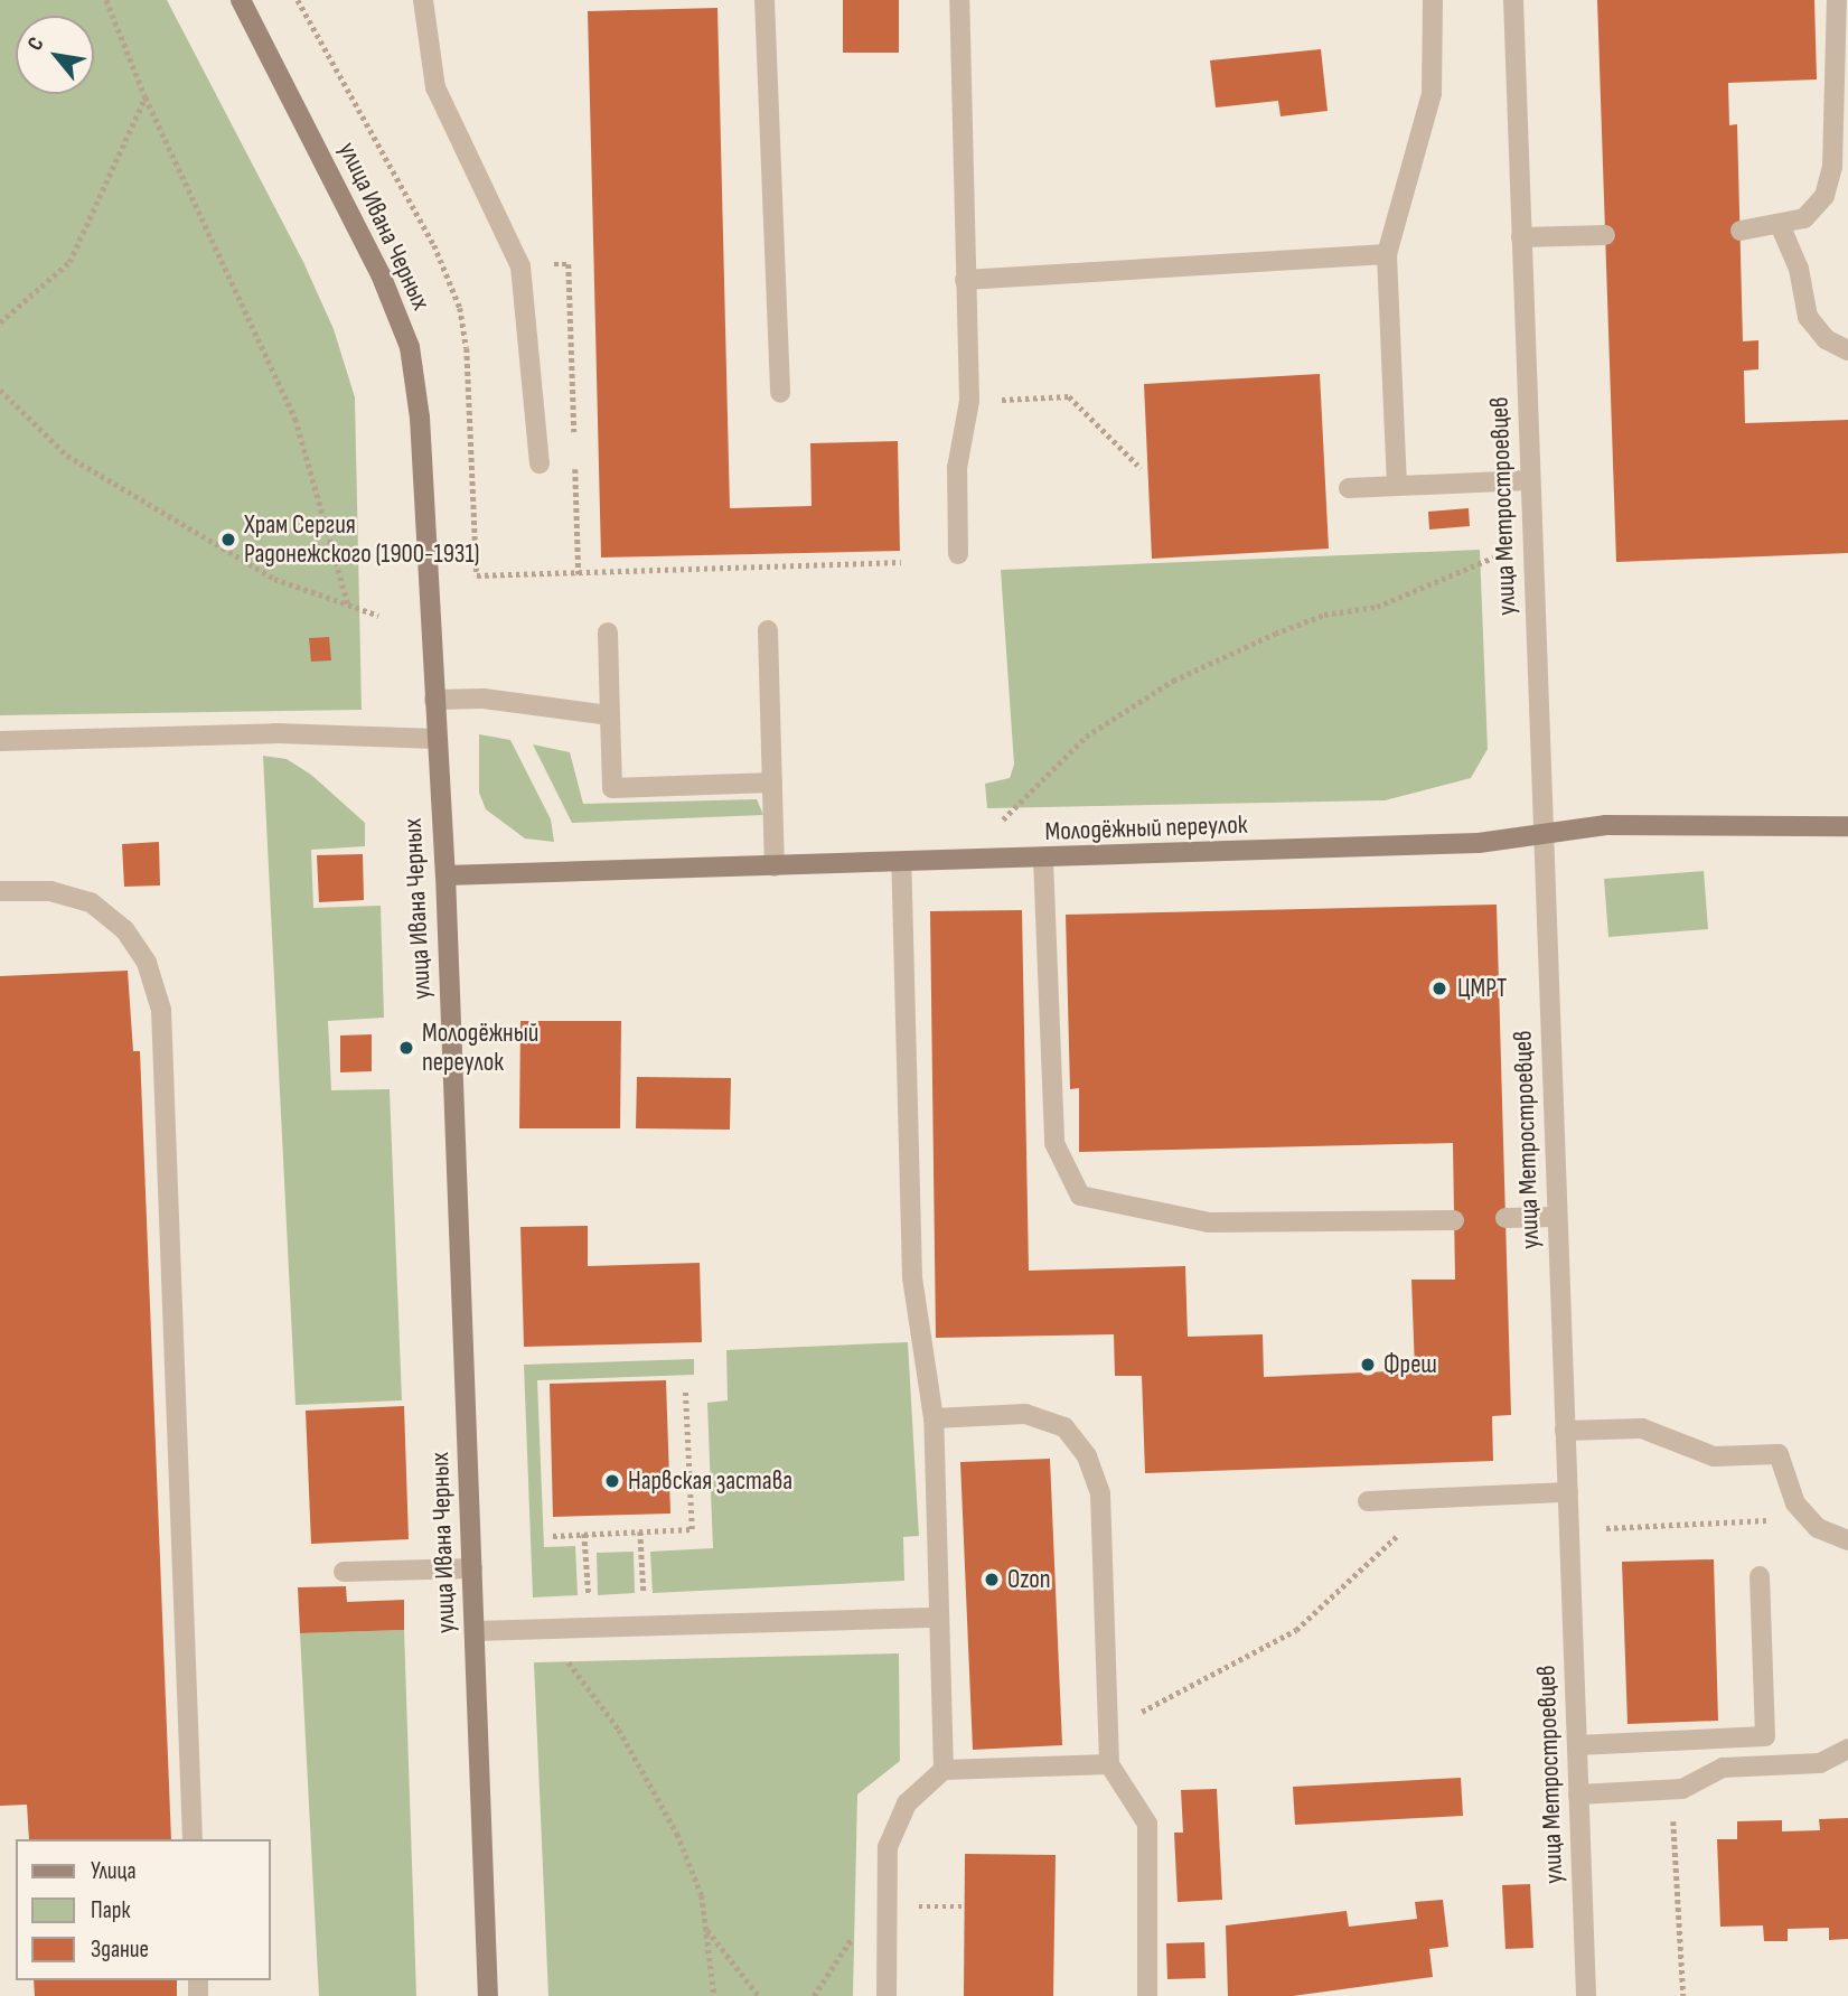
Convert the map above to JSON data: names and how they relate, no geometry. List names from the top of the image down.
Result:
{
  "streets": {
    "main road": ["улица Ивана Черных", "Молодёжный переулок"],
    "street": ["улица Метростроевцев"]
  },
  "crossings": [
    ["улица Ивана Черных", "Молодёжный переулок"],
    ["улица Метростроевцев", "Молодёжный переулок"]
  ],
  "places": [
    "Храм Сергия Радонежского (1900-1931)",
    "ЦМРТ",
    "Молодёжный переулок",
    "Фреш",
    "Нарвская застава",
    "Ozon"
  ],
  "legend": ["Улица", "Парк", "Здание"],
  "north": "top left"
}
